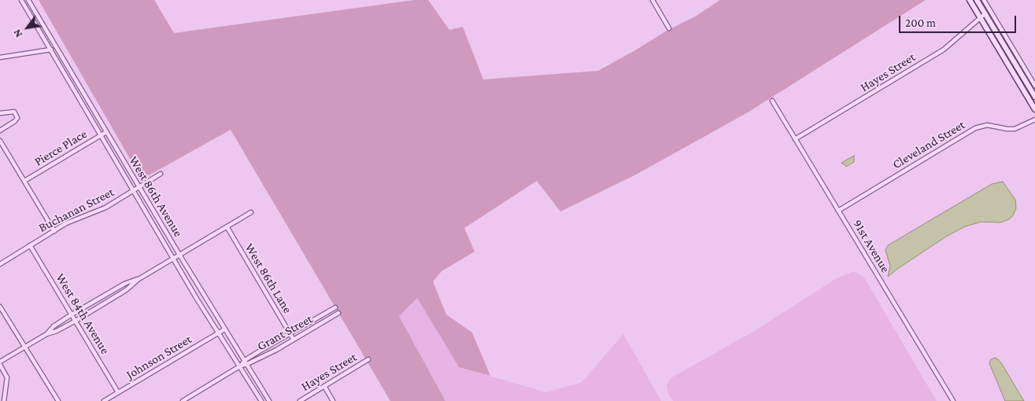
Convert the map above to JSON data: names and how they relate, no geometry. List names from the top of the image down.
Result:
{
  "streets": {
    "street": [
      "Hayes Street",
      "Cleveland Street",
      "Pierce Place",
      "West 86th Avenue",
      "Buchanan Street",
      "91st Avenue",
      "West 86th Lane",
      "West 84th Avenue",
      "Grant Street",
      "Johnson Street"
    ]
  },
  "crossings": [
    ["Hayes Street", "91st Avenue"],
    ["Cleveland Street", "91st Avenue"],
    ["Pierce Place", "West 86th Avenue"],
    ["West 86th Avenue", "Buchanan Street"],
    ["West 86th Avenue", "Grant Street"],
    ["West 86th Avenue", "Johnson Street"],
    ["Buchanan Street", "West 84th Avenue"],
    ["West 86th Lane", "Grant Street"],
    ["West 84th Avenue", "Johnson Street"]
  ],
  "scale_bar": "200 m",
  "north": "bottom left"
}
